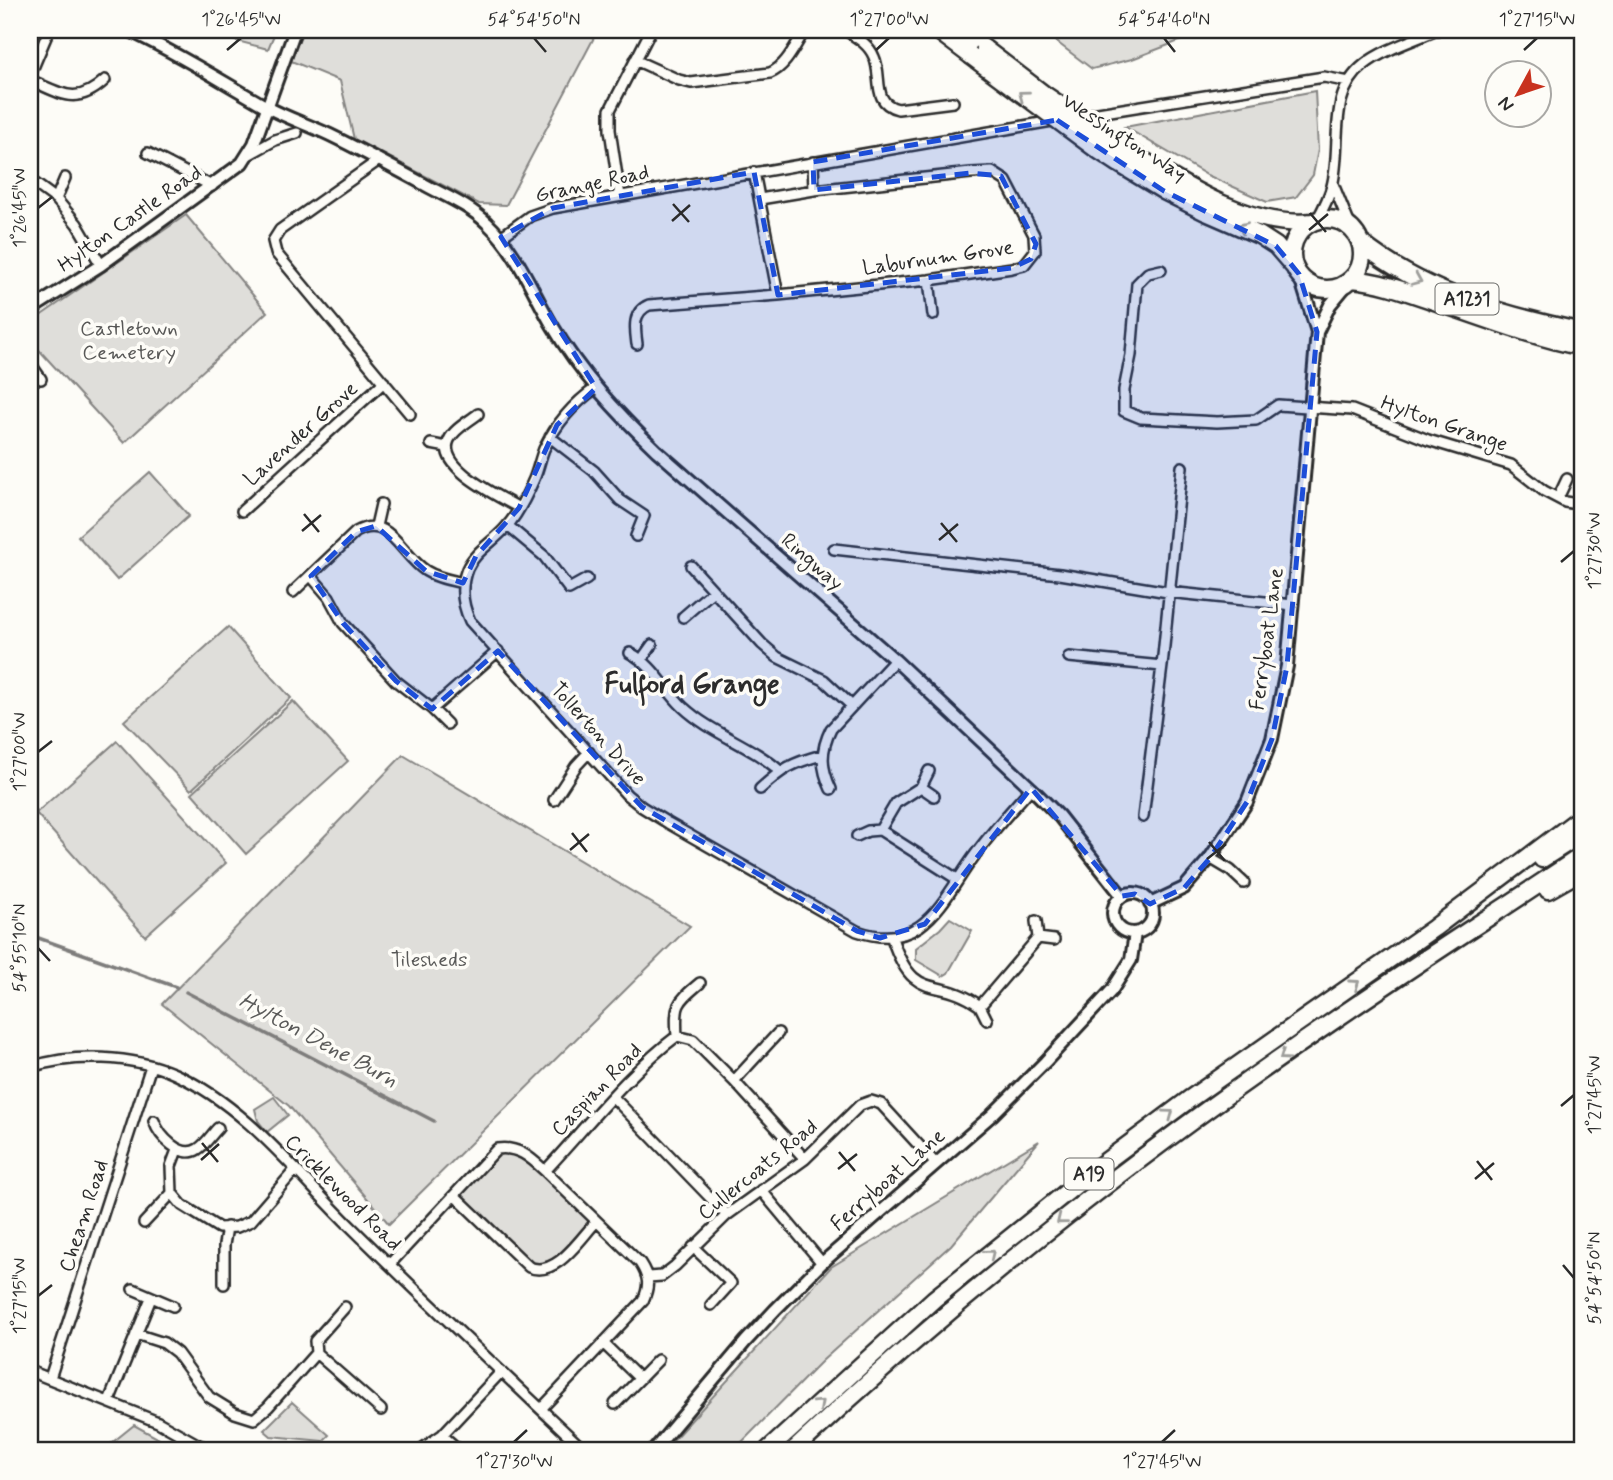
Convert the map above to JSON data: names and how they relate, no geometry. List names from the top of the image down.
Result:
{
  "streets": {
    "highway": ["Wessington Way", "A1231", "A19"],
    "street": [
      "Grange Road",
      "Hylton Castle Road",
      "Laburnum Grove",
      "Hylton Grange",
      "Lavender Grove",
      "Ringway",
      "Ferryboat Lane",
      "Tollerton Drive",
      "Caspian Road",
      "Cullercoats Road",
      "Cricklewood Road",
      "Cheam Road"
    ]
  },
  "crossings": [
    ["Wessington Way", "A1231"],
    ["Wessington Way", "Ferryboat Lane"],
    ["Grange Road", "Ringway"],
    ["A1231", "Ferryboat Lane"],
    ["Hylton Grange", "Ferryboat Lane"],
    ["Ringway", "Ferryboat Lane"],
    ["Ferryboat Lane", "Cullercoats Road"],
    ["Cricklewood Road", "Cheam Road"]
  ],
  "districts": ["Fulford Grange"],
  "water": ["Hylton Dene Burn"],
  "parks": ["Castletown Cemetery", "Tilesheds"],
  "north": "bottom left",
  "coordinates": [
    "1°26'45\"W",
    "54°54'50\"N",
    "1°27'00\"W",
    "54°54'40\"N",
    "1°27'15\"W",
    "1°27'30\"W",
    "54°55'10\"N",
    "1°27'45\"W"
  ]
}
